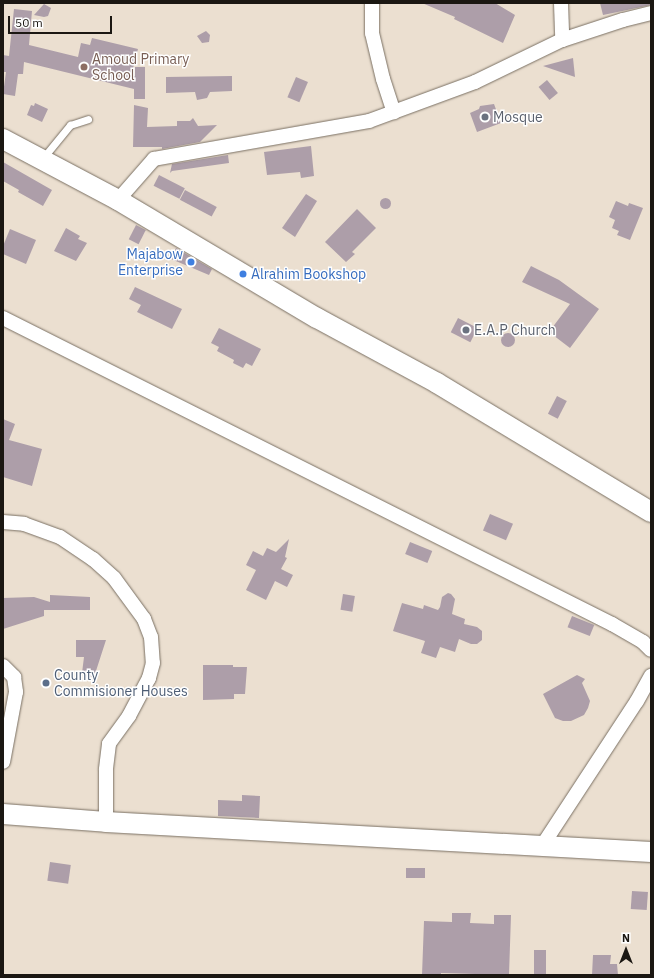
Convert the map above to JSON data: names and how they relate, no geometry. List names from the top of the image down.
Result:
{
  "places": [
    "Amoud Primary School",
    "Mosque",
    "Majabow Enterprise",
    "Alrahim Bookshop",
    "E.A.P Church",
    "County Commisioner Houses"
  ],
  "scale_bar": "50 m",
  "north": "top"
}
